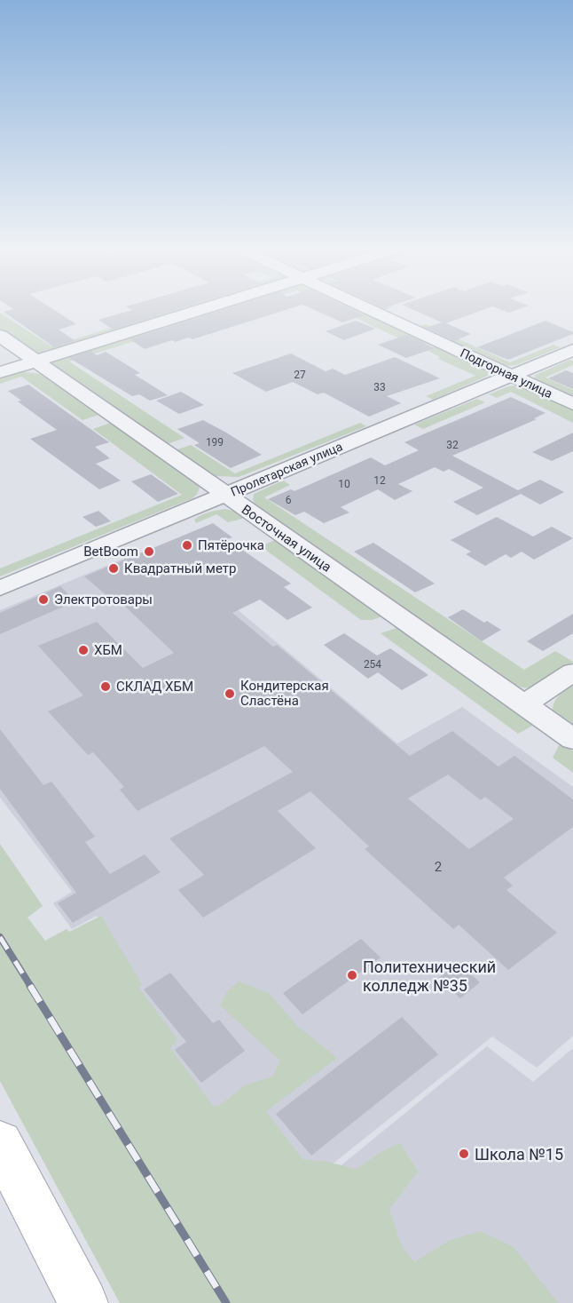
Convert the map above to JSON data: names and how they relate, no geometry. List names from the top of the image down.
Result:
{
  "streets": {
    "street": ["Подгорная улица", "Пролетарская улица", "Восточная улица"]
  },
  "crossings": [
    ["Подгорная улица", "Пролетарская улица"],
    ["Пролетарская улица", "Восточная улица"]
  ],
  "places": [
    "Пятёрочка",
    "BetBoom",
    "Квадратный метр",
    "Электротовары",
    "ХБМ",
    "СКЛАД ХБМ",
    "Кондитерская Сластёна",
    "Политехнический колледж №35",
    "Школа №15"
  ],
  "house_numbers": [
    "27",
    "33",
    "199",
    "32",
    "12",
    "10",
    "6",
    "254",
    "2"
  ]
}
